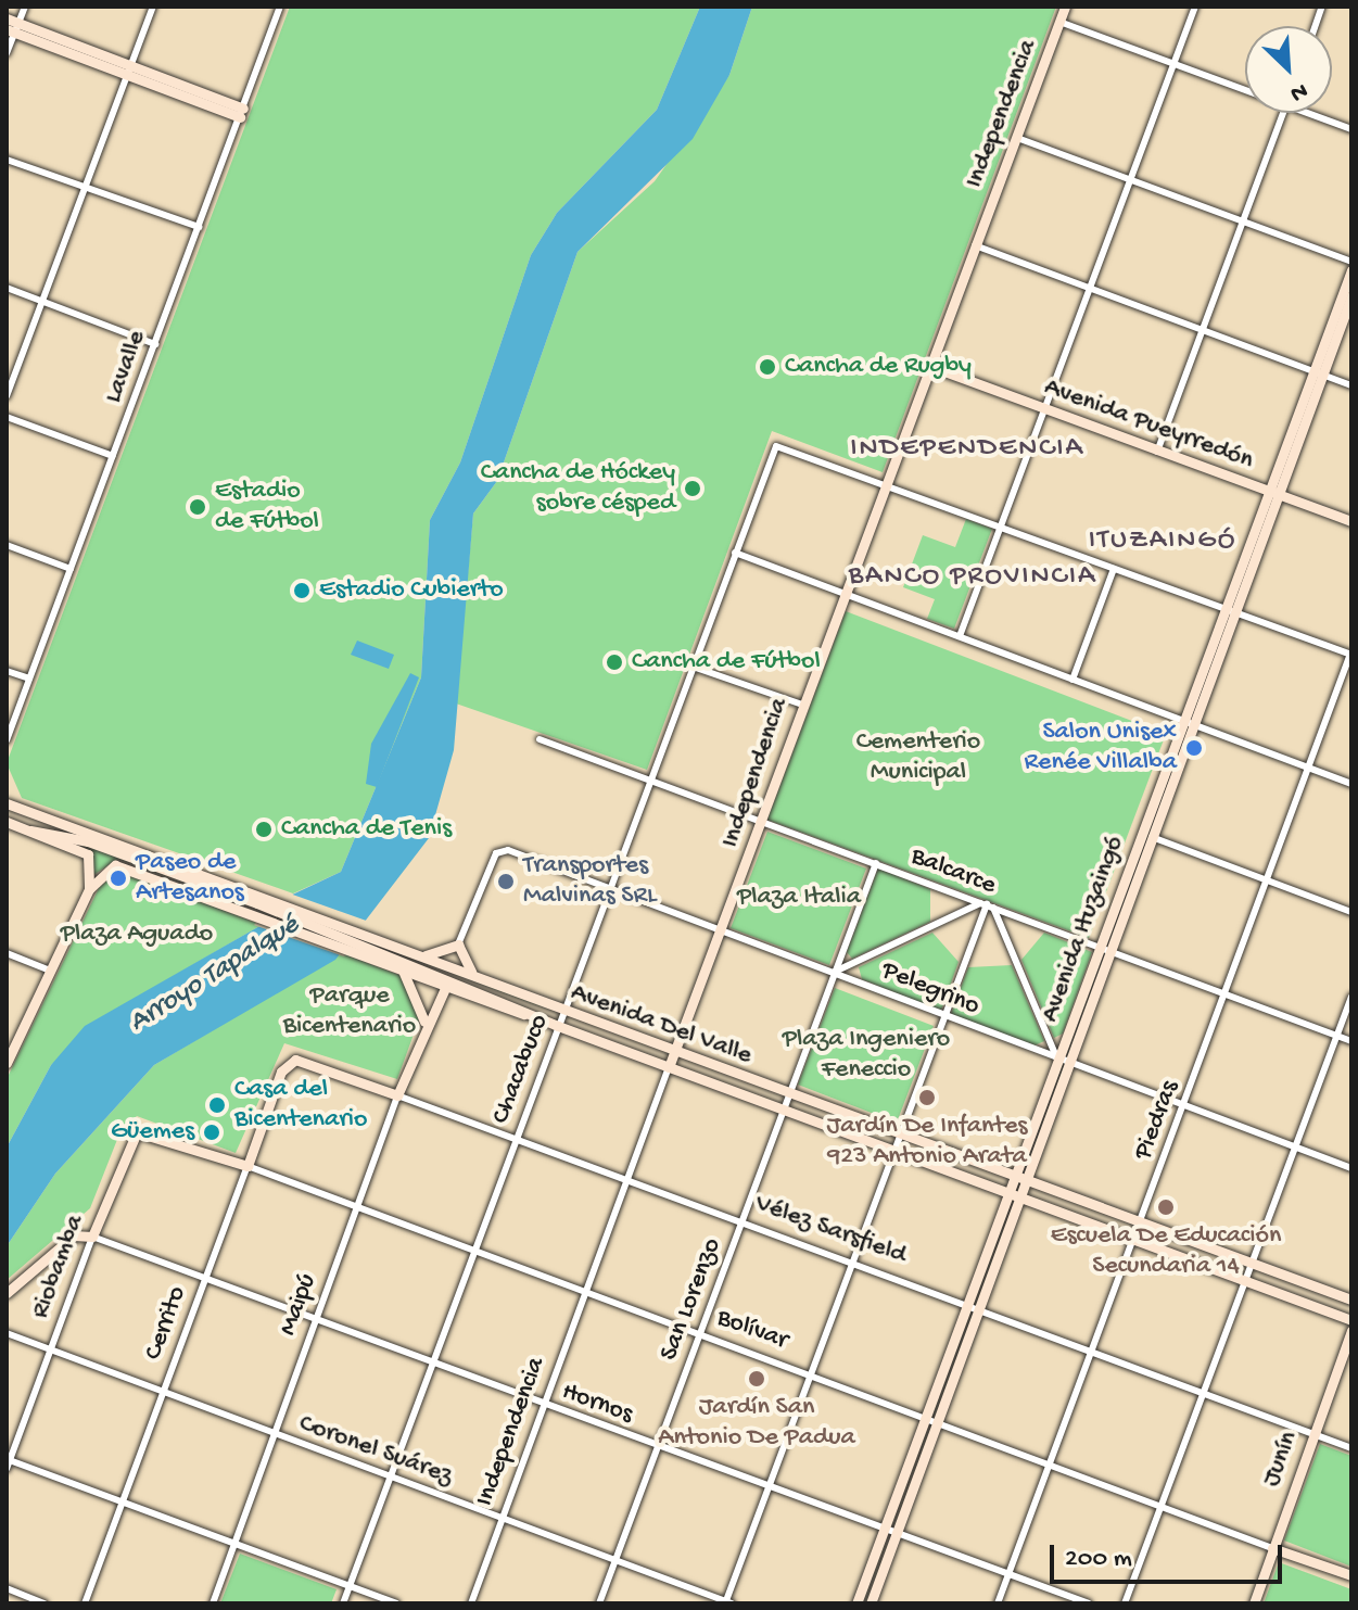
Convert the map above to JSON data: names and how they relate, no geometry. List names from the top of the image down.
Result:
{
  "streets": {
    "main road": [
      "Independencia",
      "Avenida Pueyrredón",
      "Avenida Ituzaingó",
      "Avenida Del Valle",
      "Vélez Sarsfield",
      "Riobamba",
      "Maipú",
      "Cerrito",
      "Bolívar",
      "Junín"
    ],
    "street": [
      "Lavalle",
      "Balcarce",
      "Pelegrino",
      "Chacabuco",
      "Piedras",
      "San Lorenzo",
      "Hornos",
      "Coronel Suárez"
    ]
  },
  "crossings": [
    ["Independencia", "Avenida Pueyrredón"],
    ["Independencia", "Balcarce"],
    ["Independencia", "Pelegrino"],
    ["Independencia", "Avenida Del Valle"],
    ["Independencia", "Chacabuco"],
    ["Independencia", "Vélez Sarsfield"],
    ["Independencia", "Bolívar"],
    ["Independencia", "Hornos"],
    ["Independencia", "Coronel Suárez"],
    ["Avenida Pueyrredón", "Avenida Ituzaingó"],
    ["Balcarce", "Avenida Ituzaingó"],
    ["Balcarce", "Chacabuco"],
    ["Balcarce", "Piedras"],
    ["Balcarce", "San Lorenzo"],
    ["Avenida Ituzaingó", "Pelegrino"],
    ["Avenida Ituzaingó", "Avenida Del Valle"],
    ["Avenida Ituzaingó", "Vélez Sarsfield"],
    ["Avenida Ituzaingó", "Bolívar"],
    ["Avenida Ituzaingó", "Hornos"],
    ["Pelegrino", "Chacabuco"],
    ["Pelegrino", "Piedras"],
    ["Pelegrino", "San Lorenzo"],
    ["Avenida Del Valle", "Chacabuco"],
    ["Avenida Del Valle", "Piedras"],
    ["Avenida Del Valle", "San Lorenzo"],
    ["Avenida Del Valle", "Maipú"],
    ["Chacabuco", "Vélez Sarsfield"],
    ["Chacabuco", "Bolívar"],
    ["Chacabuco", "Hornos"],
    ["Chacabuco", "Coronel Suárez"],
    ["Piedras", "Vélez Sarsfield"],
    ["Piedras", "Bolívar"],
    ["Piedras", "Hornos"],
    ["Vélez Sarsfield", "San Lorenzo"],
    ["Vélez Sarsfield", "Maipú"],
    ["Vélez Sarsfield", "Cerrito"],
    ["Vélez Sarsfield", "Junín"],
    ["Riobamba", "Bolívar"],
    ["Riobamba", "Hornos"],
    ["Riobamba", "Coronel Suárez"],
    ["San Lorenzo", "Bolívar"],
    ["San Lorenzo", "Hornos"],
    ["San Lorenzo", "Coronel Suárez"],
    ["Maipú", "Bolívar"],
    ["Maipú", "Hornos"],
    ["Maipú", "Coronel Suárez"],
    ["Cerrito", "Bolívar"],
    ["Cerrito", "Hornos"],
    ["Cerrito", "Coronel Suárez"],
    ["Bolívar", "Junín"]
  ],
  "districts": ["INDEPENDENCIA", "ITUZAINGÓ", "BANCO PROVINCIA"],
  "water": ["Arroyo Tapalqué"],
  "parks": [
    "Cementerio Municipal",
    "Plaza Italia",
    "Plaza Aguado",
    "Parque Bicentenario",
    "Plaza Ingeniero Feneccio"
  ],
  "places": [
    "Cancha de Rugby",
    "Cancha de Hóckey sobre césped",
    "Estadio de Fútbol",
    "Estadio Cubierto",
    "Cancha de Fútbol",
    "Salon Unisex Renée Villalba",
    "Cancha de Tenis",
    "Paseo de Artesanos",
    "Transportes Malvinas SRL",
    "Jardín De Infantes 923 Antonio Arata",
    "Casa del Bicentenario",
    "Güemes",
    "Escuela De Educación Secundaria 14",
    "Jardín San Antonio De Padua"
  ],
  "scale_bar": "200 m",
  "north": "bottom right"
}
